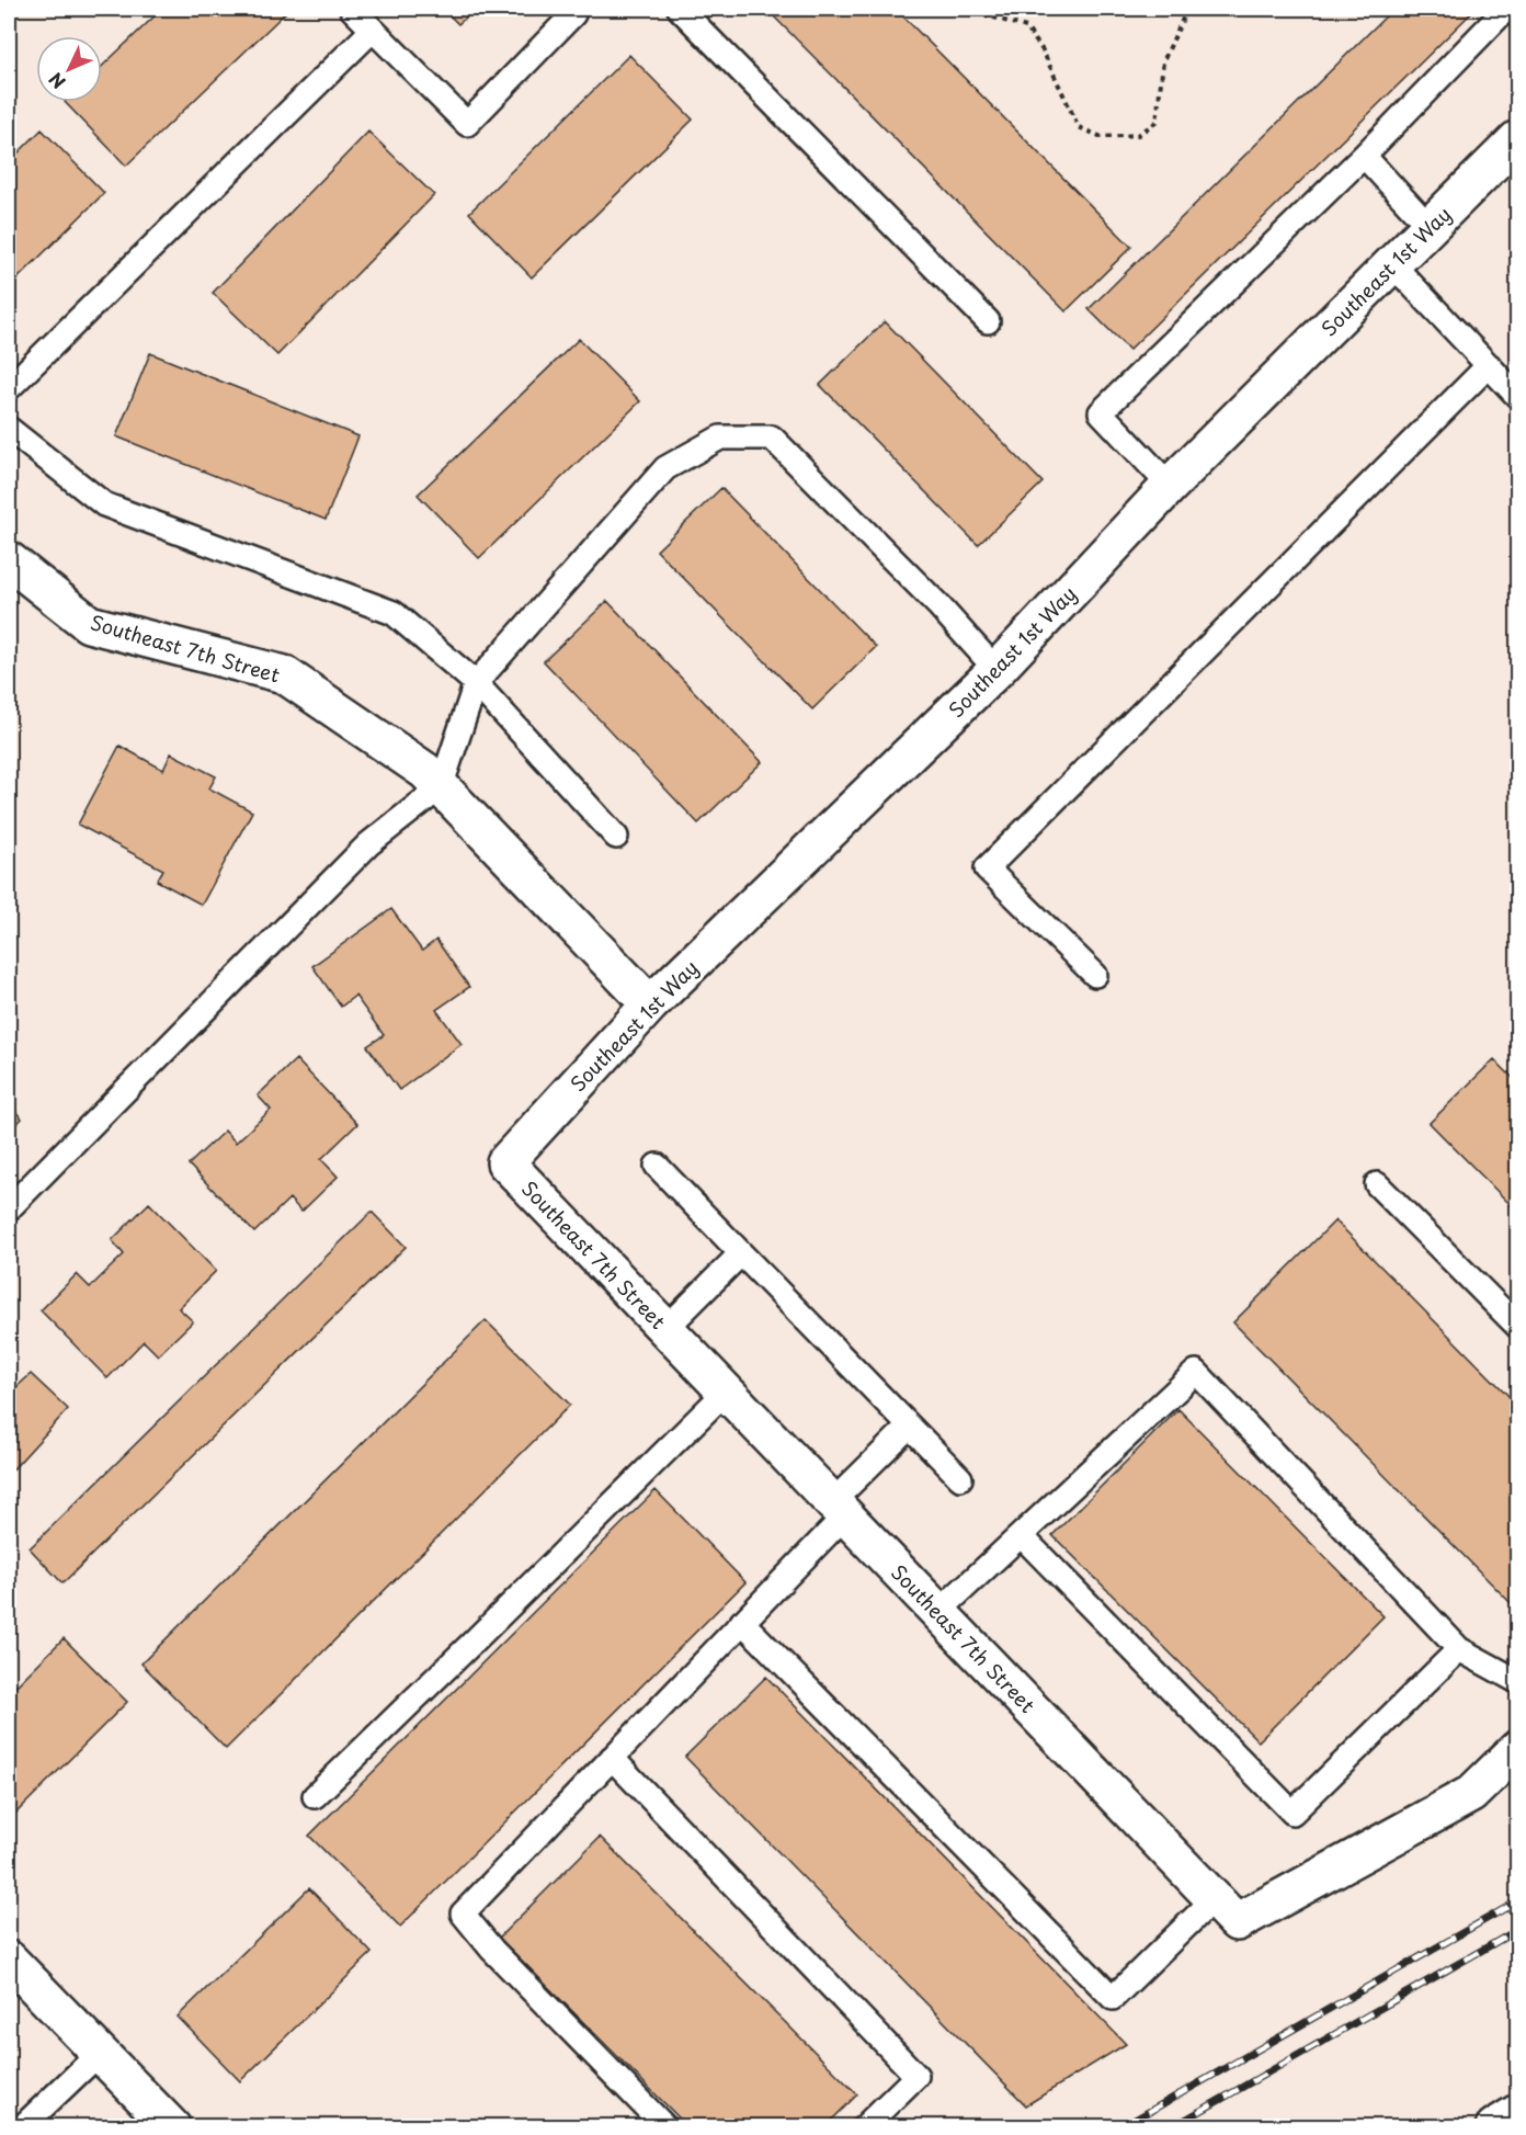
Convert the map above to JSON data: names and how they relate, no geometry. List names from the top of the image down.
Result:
{
  "streets": {
    "street": ["Southeast 1st Way", "Southeast 7th Street"]
  },
  "crossings": [
    ["Southeast 1st Way", "Southeast 7th Street"]
  ],
  "north": "bottom left"
}
